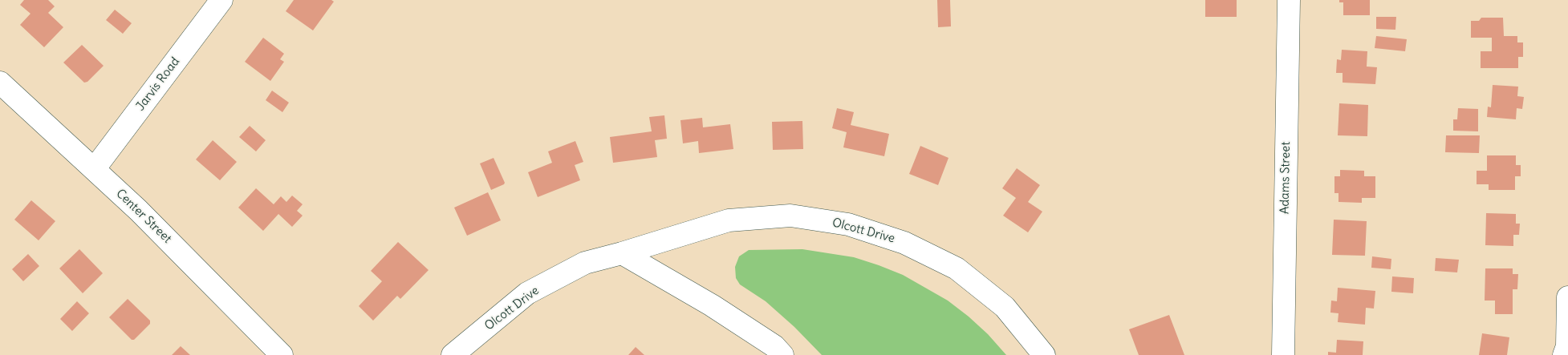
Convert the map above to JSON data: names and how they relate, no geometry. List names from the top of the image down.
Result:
{
  "streets": {
    "street": [
      "Jarvis Road",
      "Adams Street",
      "Center Street",
      "Olcott Drive"
    ]
  },
  "crossings": [
    ["Jarvis Road", "Center Street"]
  ]
}
